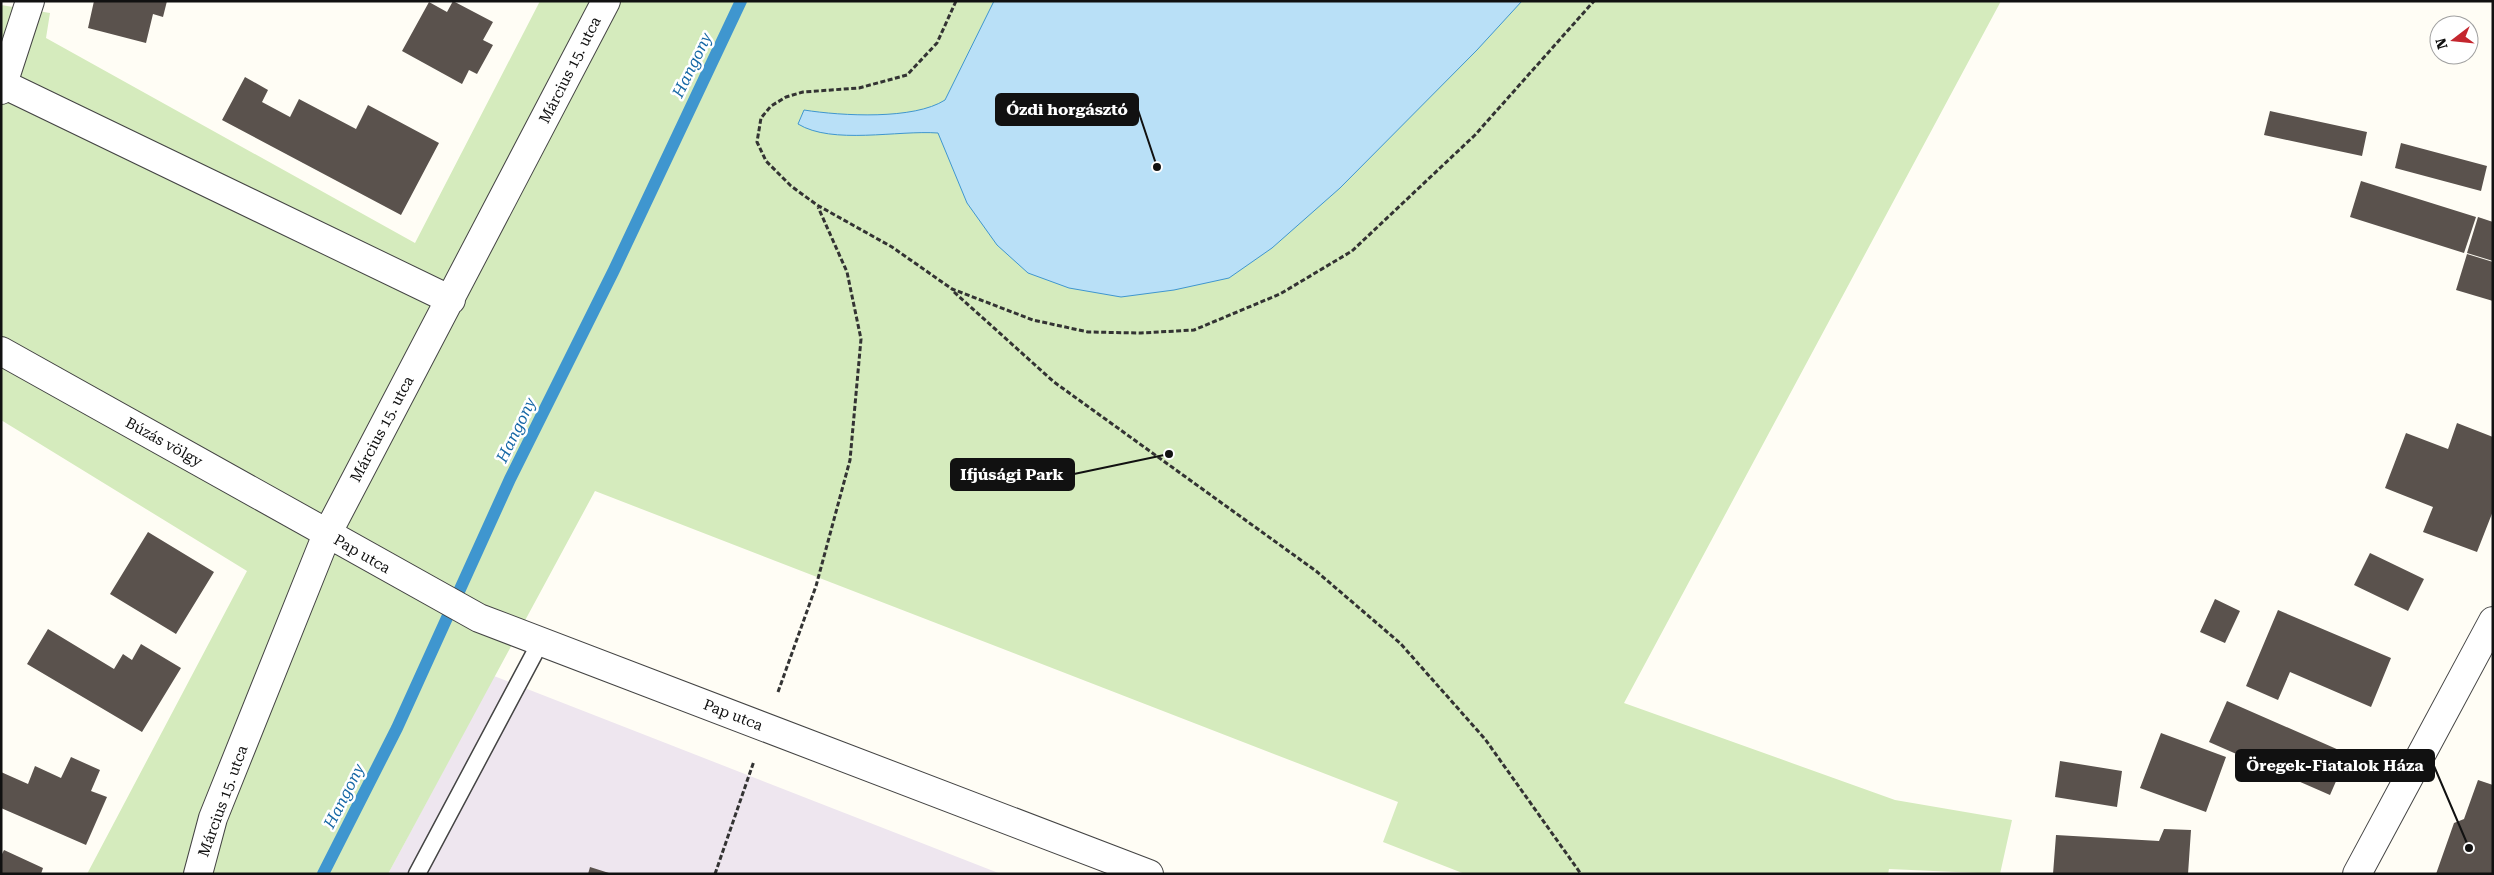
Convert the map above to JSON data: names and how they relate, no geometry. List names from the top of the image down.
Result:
{
  "streets": {
    "street": ["Március 15. utca", "Búzás völgy", "Pap utca"]
  },
  "crossings": [
    ["Március 15. utca", "Búzás völgy"],
    ["Március 15. utca", "Pap utca"],
    ["Búzás völgy", "Pap utca"]
  ],
  "water": ["Hangony"],
  "places": ["Ózdi horgásztó", "Ifjúsági Park", "Öregek-Fiatalok Háza"],
  "north": "left"
}
